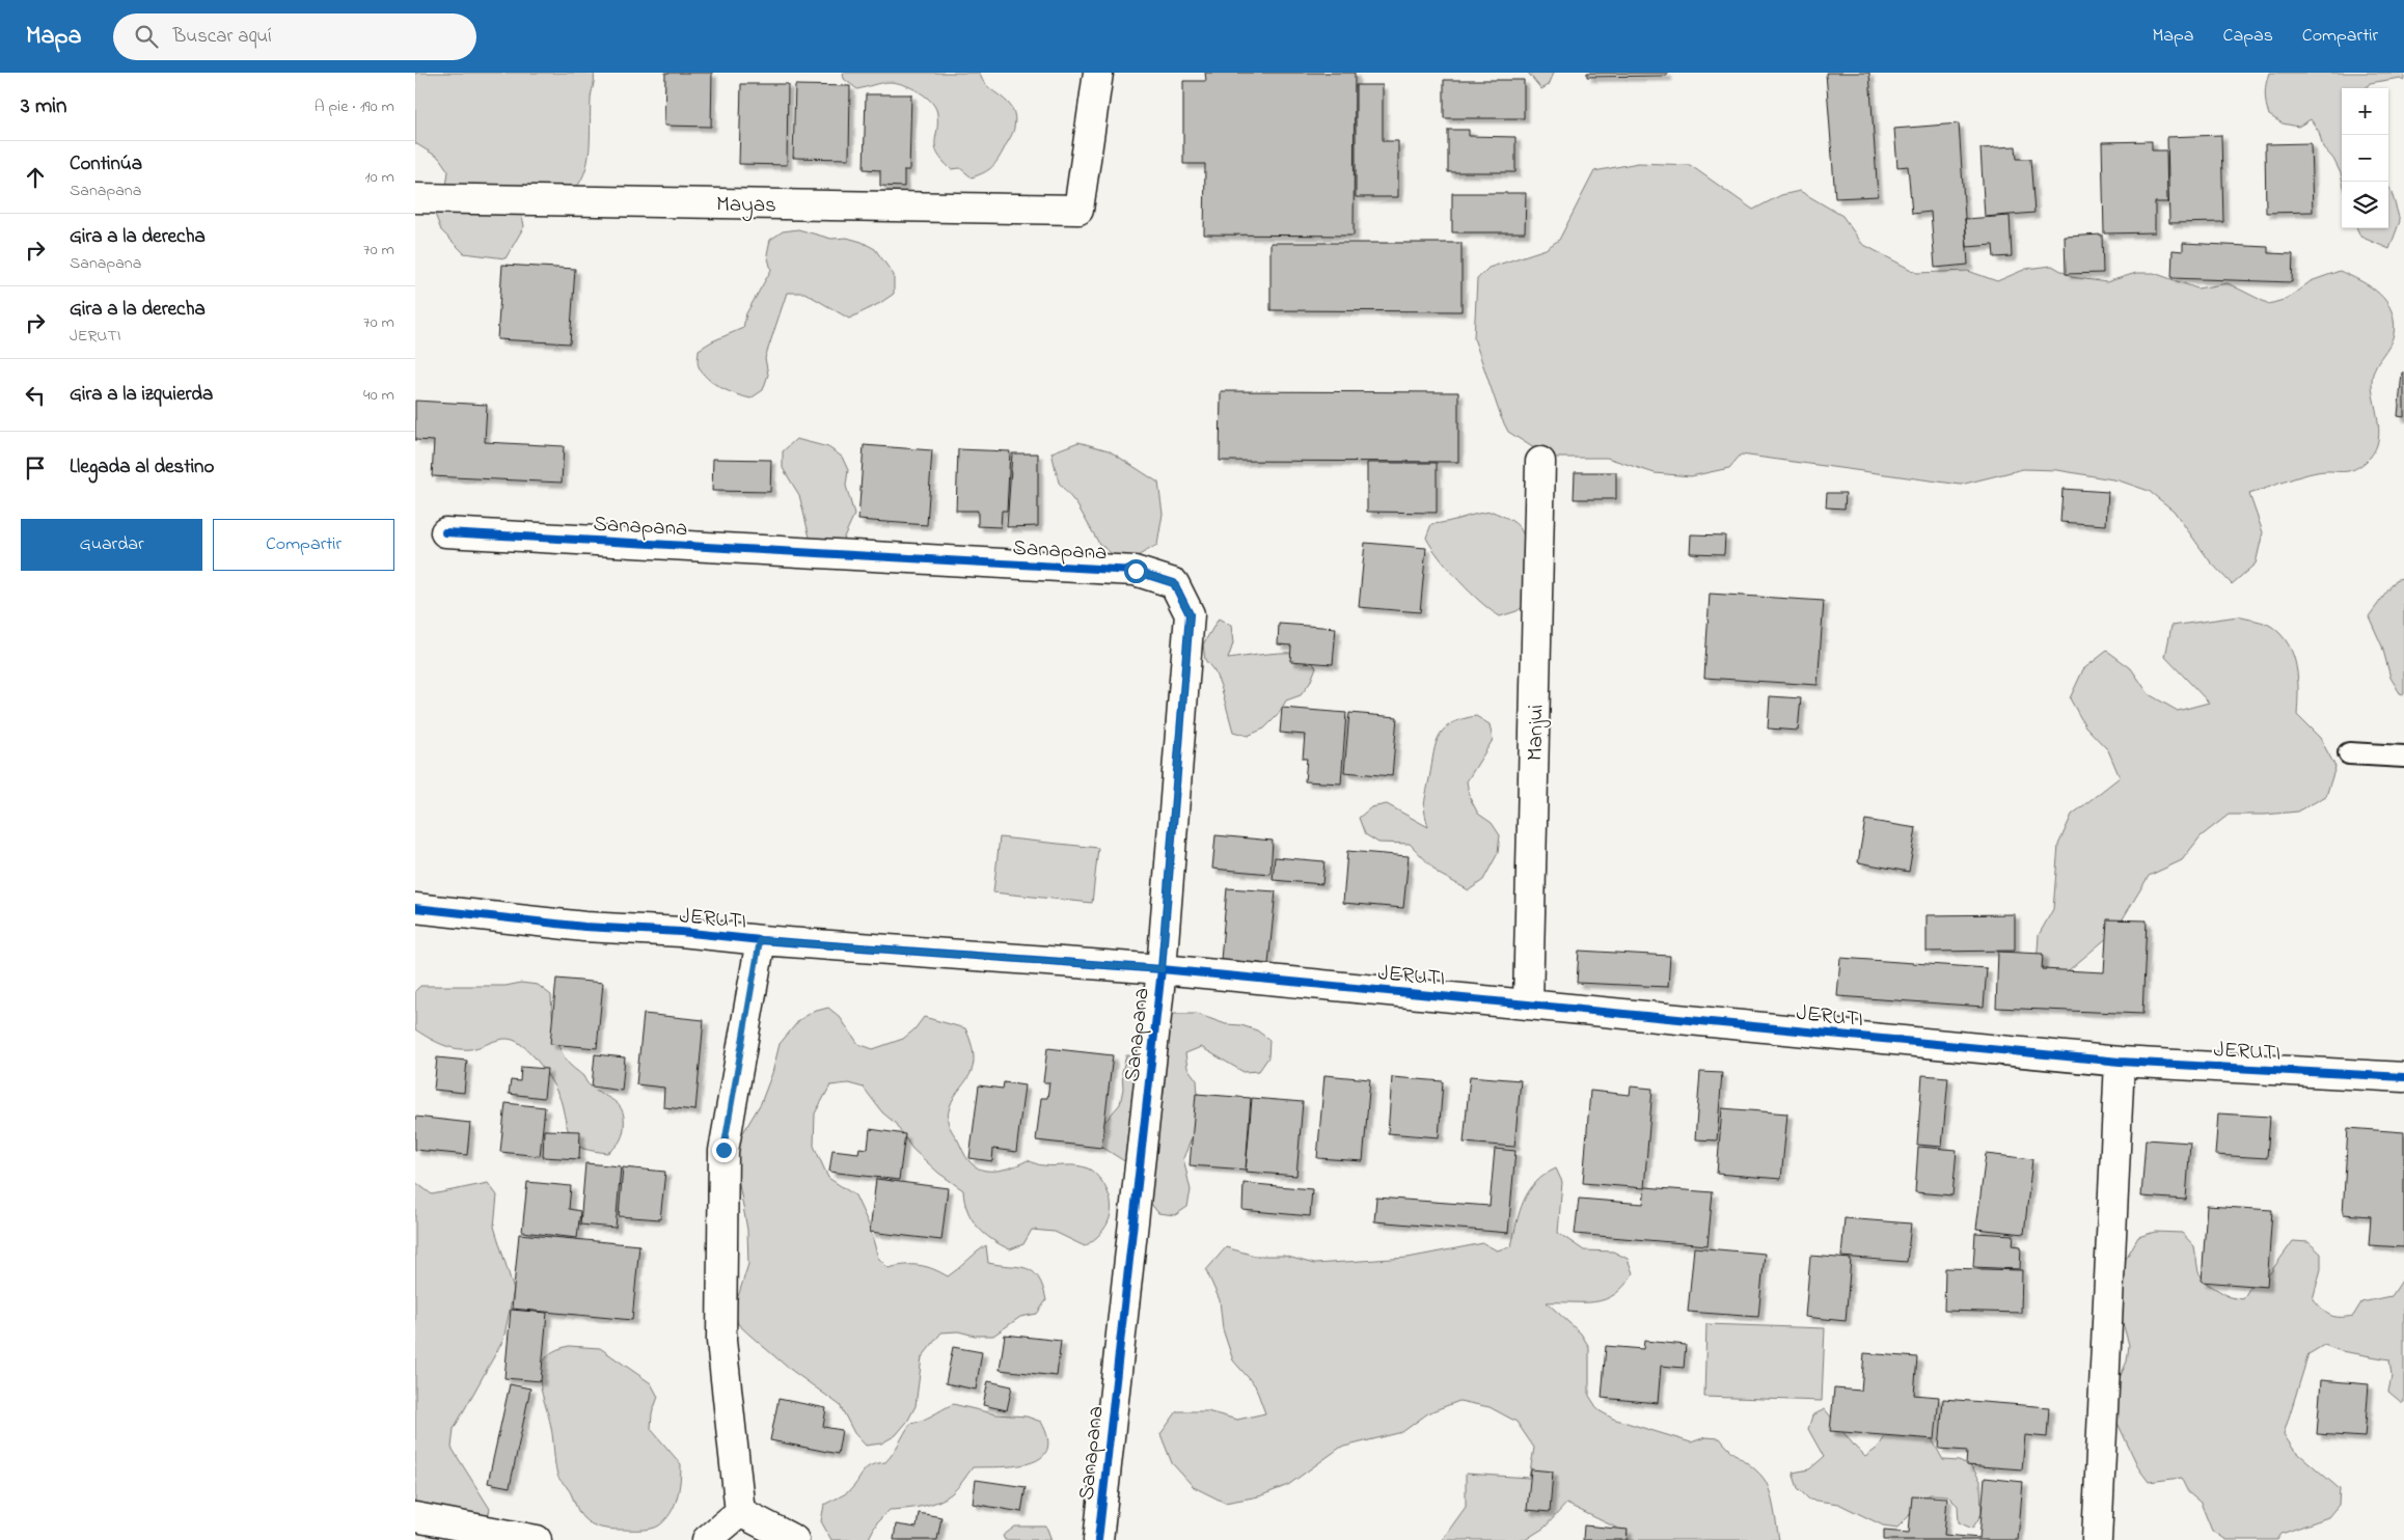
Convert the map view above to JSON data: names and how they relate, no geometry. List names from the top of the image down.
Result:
{
  "streets": {
    "street": [
      "Mayas",
      "Sanapana",
      "Manjui",
      "JERUTI"
    ]
  },
  "crossings": [
    ["Sanapana", "JERUTI"],
    ["Manjui", "JERUTI"]
  ],
  "page": {
    "header": "Mapa",
    "search": "Buscar aquí",
    "nav": ["Mapa", "Capas", "Compartir"],
    "heading": ["3 min", "A pie · 190 m"],
    "map_buttons": ["+", "−"],
    "list": [
      ["Continúa", "Sanapana", "10 m"],
      ["Gira a la derecha", "Sanapana", "70 m"],
      ["Gira a la derecha", "JERUTI", "70 m"],
      ["Gira a la izquierda", "40 m"],
      "Llegada al destino"
    ],
    "buttons": ["Guardar", "Compartir"]
  }
}
